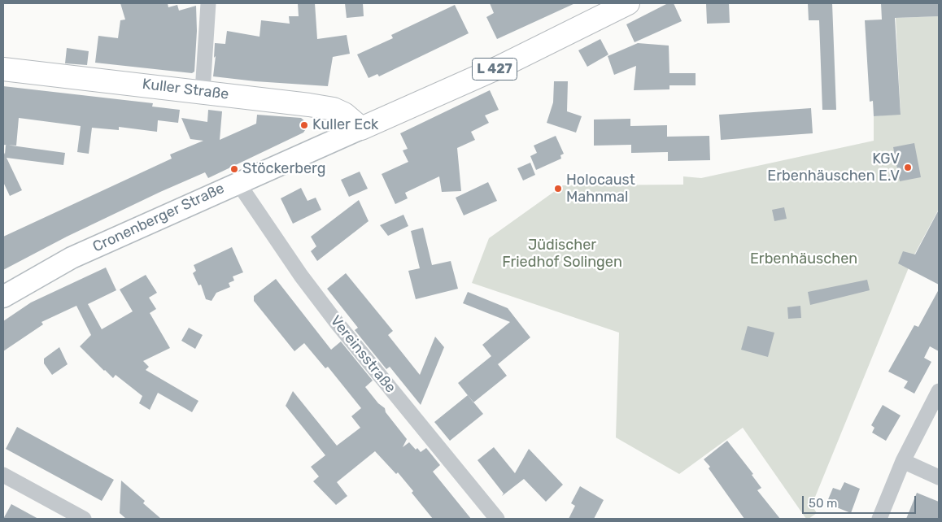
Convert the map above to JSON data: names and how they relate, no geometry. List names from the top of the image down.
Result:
{
  "streets": {
    "main road": ["L 427", "Kuller Straße", "Cronenberger Straße"],
    "street": ["Vereinsstraße"]
  },
  "crossings": [
    ["Kuller Straße", "Cronenberger Straße"],
    ["Cronenberger Straße", "Vereinsstraße"]
  ],
  "parks": ["Jüdischer Friedhof Solingen", "Erbenhäuschen"],
  "places": [
    "Kuller Eck",
    "KGV Erbenhäuschen E.V",
    "Stöckerberg",
    "Holocaust Mahnmal"
  ],
  "scale_bar": "50 m"
}
